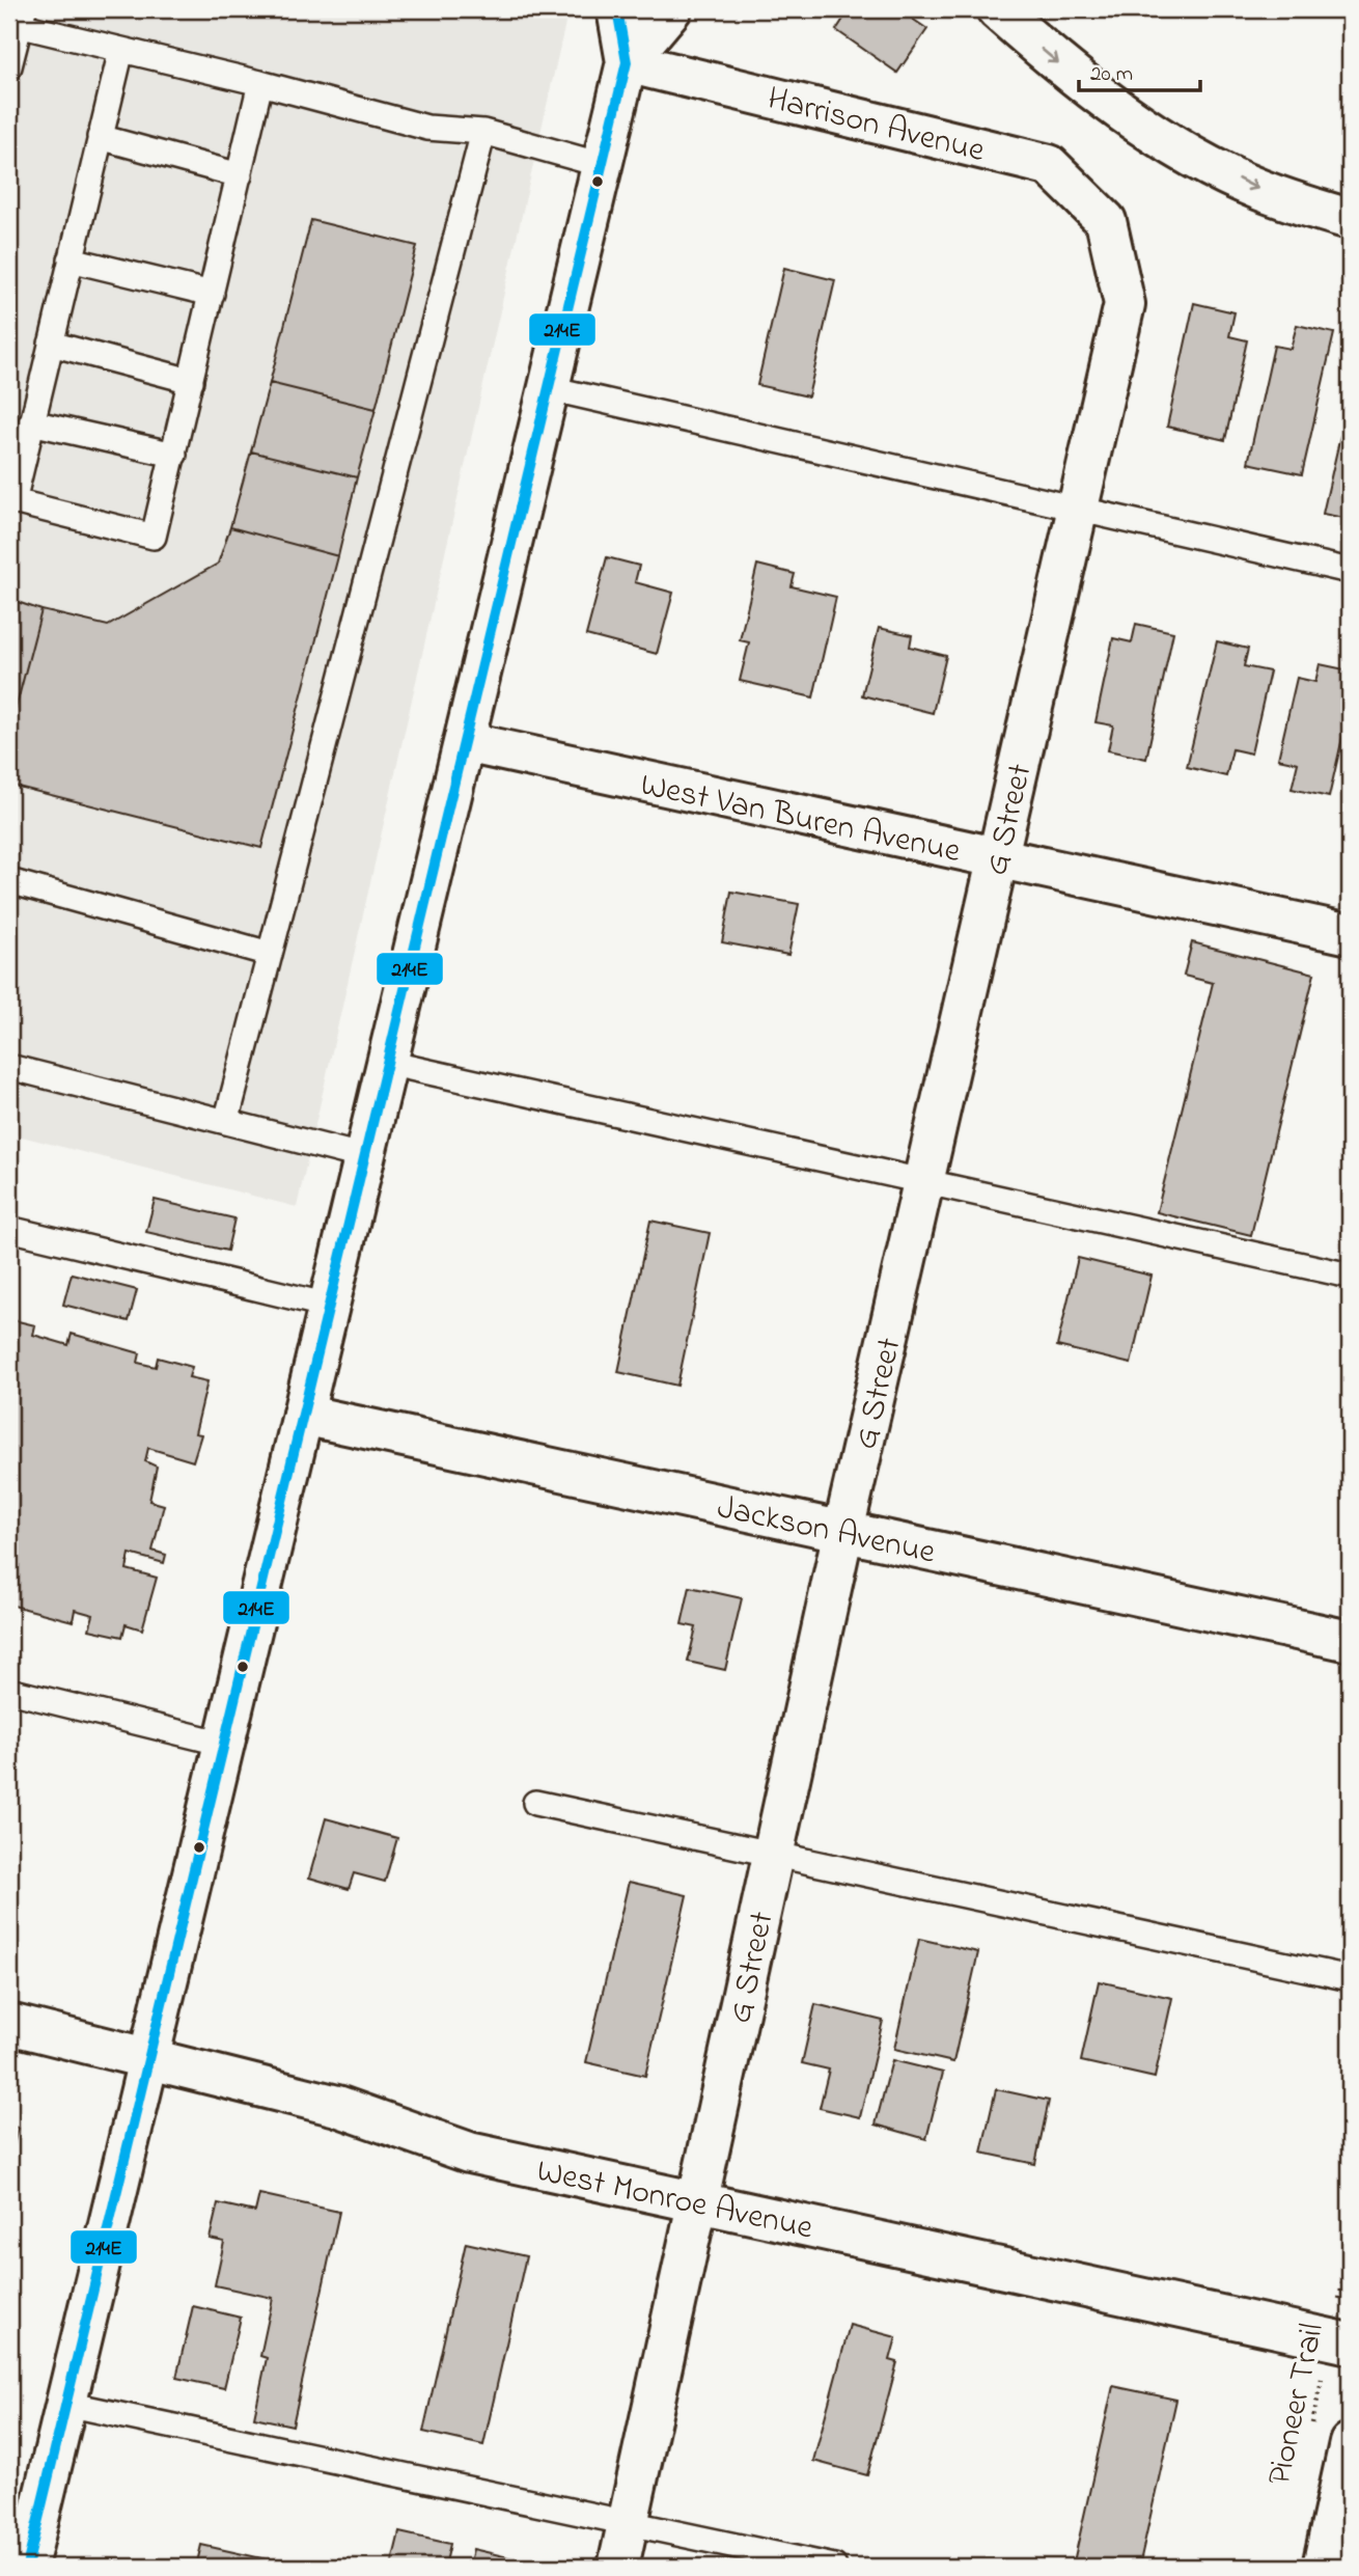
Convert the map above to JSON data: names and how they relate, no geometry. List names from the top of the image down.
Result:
{
  "streets": {
    "street": [
      "Harrison Avenue",
      "West Van Buren Avenue",
      "G Street",
      "Jackson Avenue",
      "West Monroe Avenue"
    ],
    "path": ["Pioneer Trail"]
  },
  "crossings": [
    ["Harrison Avenue", "G Street"],
    ["West Van Buren Avenue", "G Street"],
    ["G Street", "Jackson Avenue"],
    ["G Street", "West Monroe Avenue"],
    ["West Monroe Avenue", "Pioneer Trail"]
  ],
  "lines": ["transit line 214E"],
  "scale_bar": "20 m"
}
